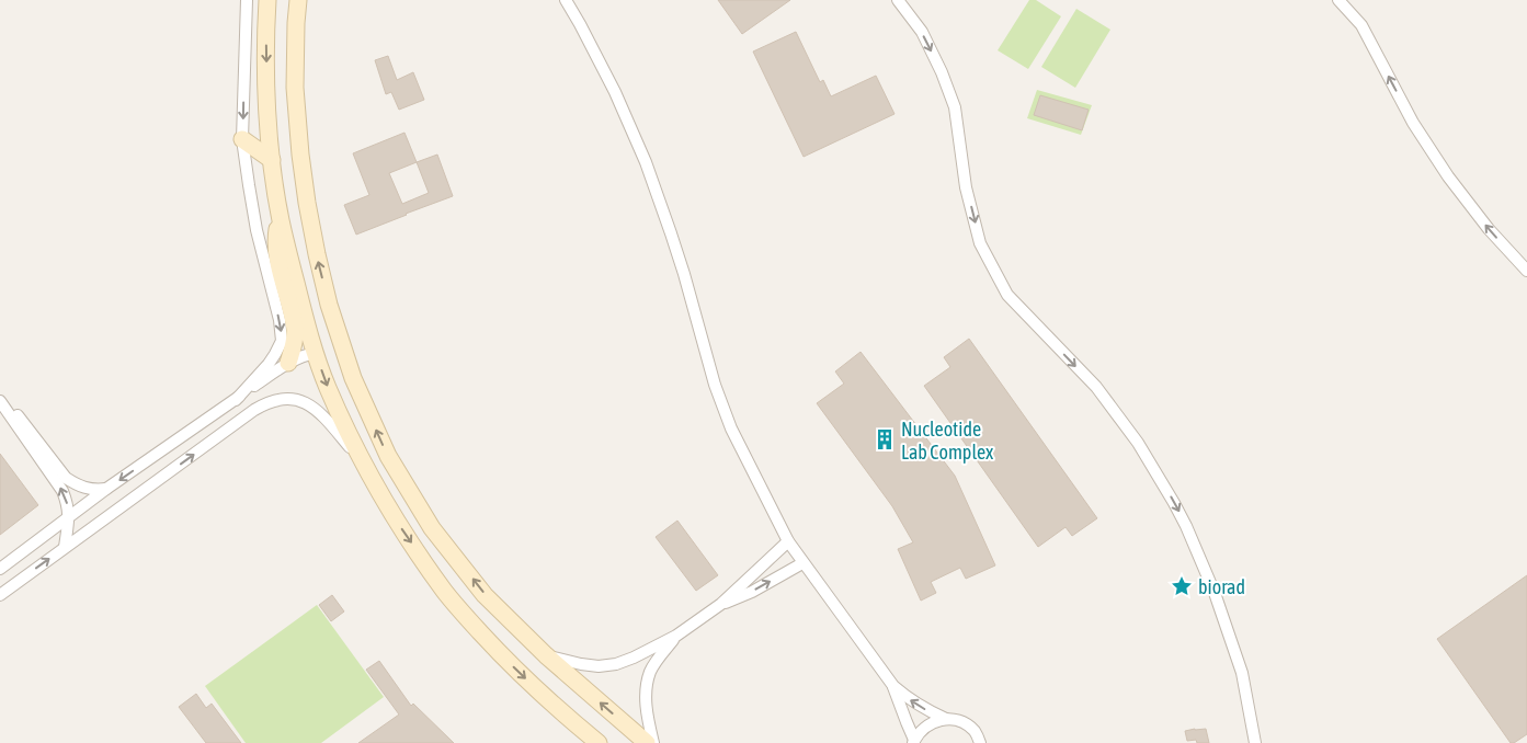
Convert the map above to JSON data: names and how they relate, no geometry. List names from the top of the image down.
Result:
{
  "places": {
    "building": ["Nucleotide Lab Complex"],
    "place": ["biorad"]
  }
}
